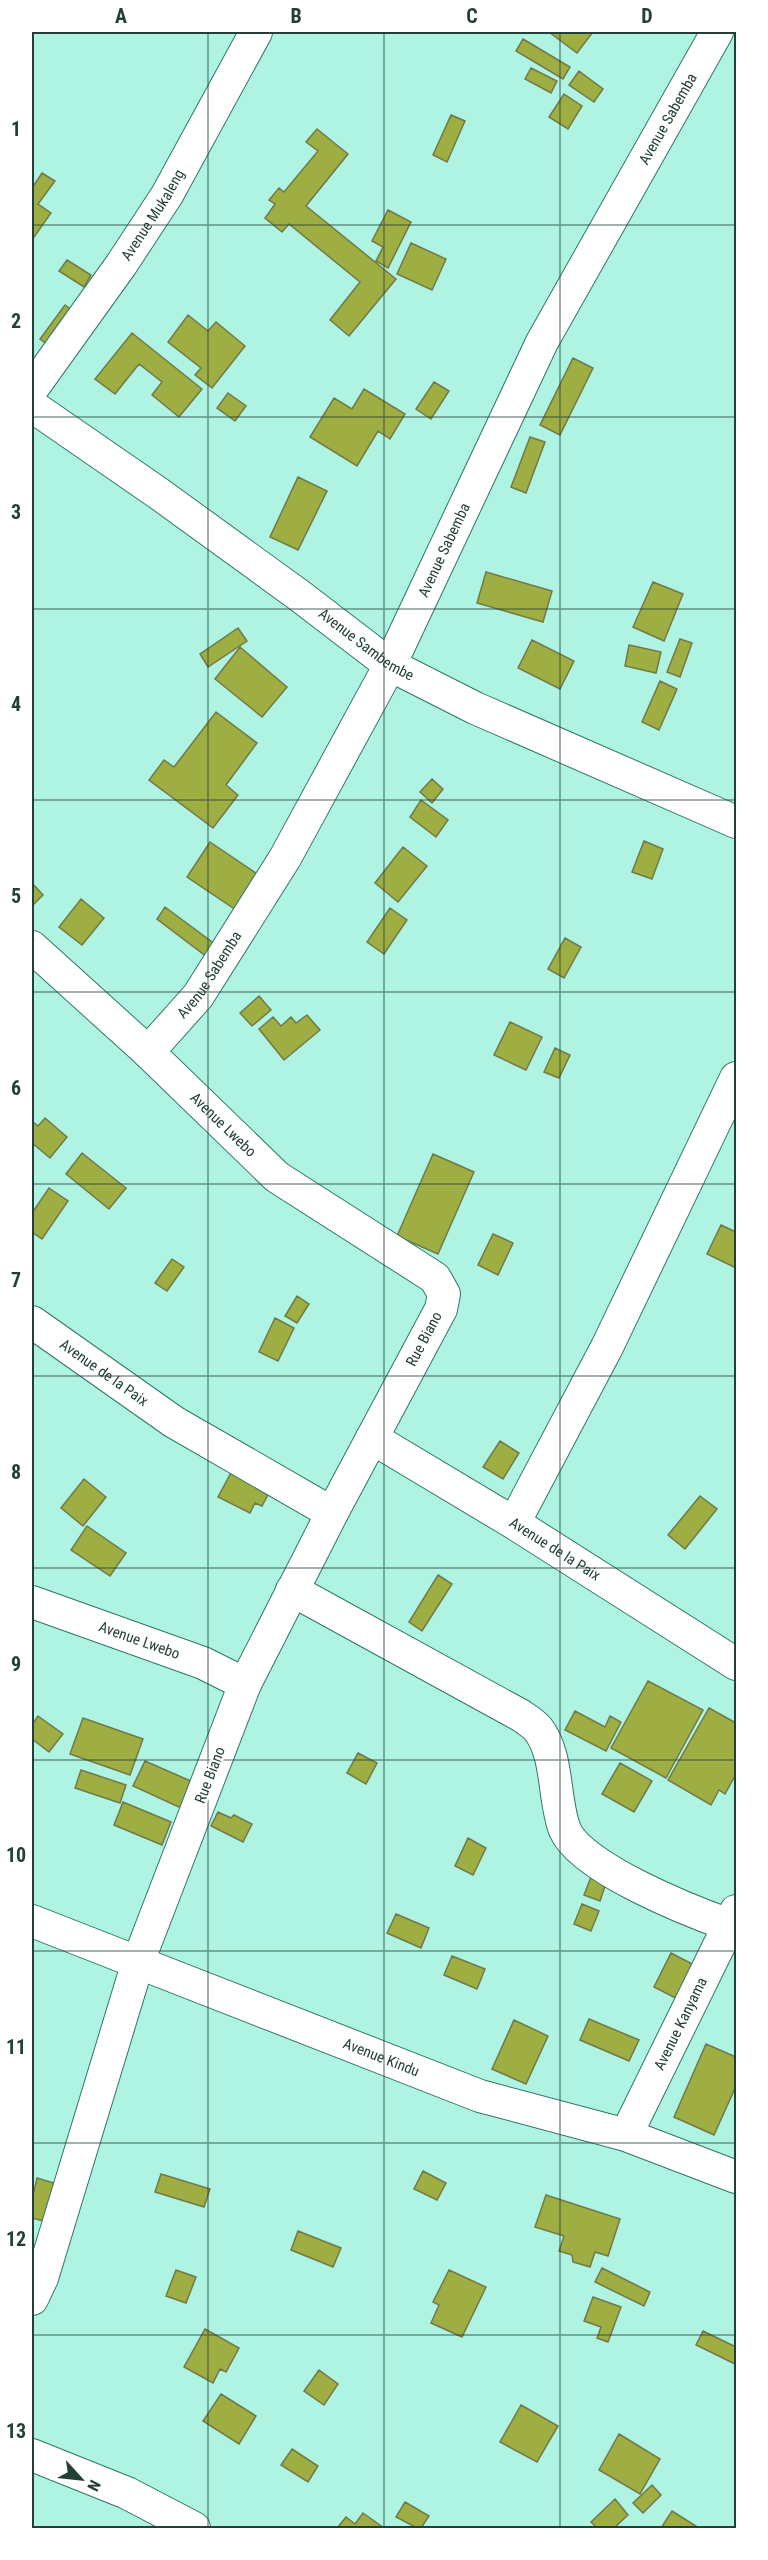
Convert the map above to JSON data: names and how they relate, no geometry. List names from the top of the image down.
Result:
{
  "streets": {
    "street": [
      "Avenue Sabemba",
      "Avenue Mukaleng",
      "Avenue Sambembe",
      "Avenue Lwebo",
      "Rue Biano",
      "Avenue de la Paix",
      "Avenue Kanyama",
      "Avenue Kindu"
    ]
  },
  "crossings": [
    ["Avenue Sabemba", "Avenue Sambembe"],
    ["Avenue Sabemba", "Avenue Lwebo"],
    ["Avenue Lwebo", "Rue Biano"],
    ["Rue Biano", "Avenue de la Paix"],
    ["Rue Biano", "Avenue Kindu"],
    ["Avenue Kanyama", "Avenue Kindu"]
  ],
  "north": "bottom right",
  "grid": {
    "columns": [
      "A",
      "B",
      "C",
      "D"
    ],
    "rows": [
      "1",
      "2",
      "3",
      "4",
      "5",
      "6",
      "7",
      "8",
      "9",
      "10",
      "11",
      "12",
      "13"
    ]
  }
}
